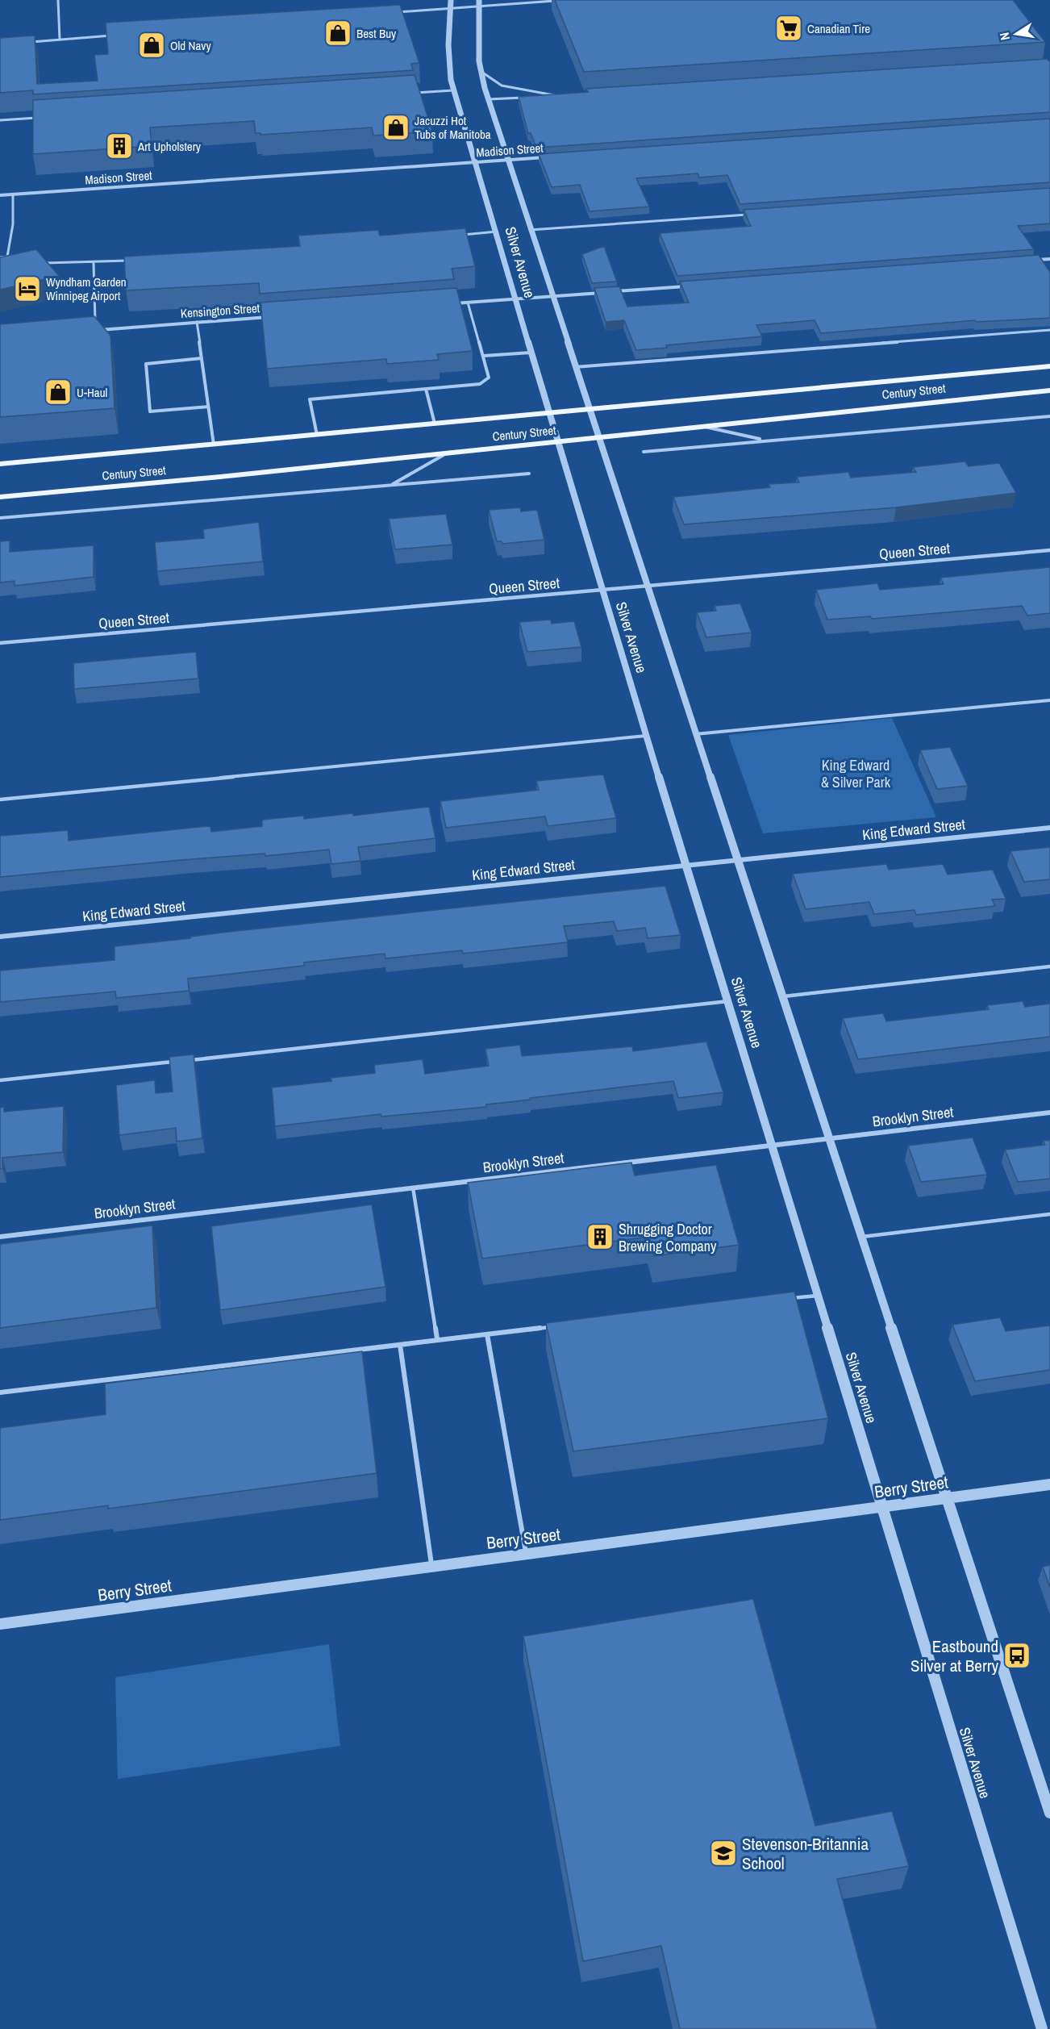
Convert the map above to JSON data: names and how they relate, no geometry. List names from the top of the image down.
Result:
{
  "streets": {
    "main road": ["Century Street"],
    "street": [
      "Madison Street",
      "Silver Avenue",
      "Kensington Street",
      "Queen Street",
      "King Edward Street",
      "Brooklyn Street",
      "Berry Street"
    ]
  },
  "crossings": [
    ["Madison Street", "Silver Avenue"],
    ["Silver Avenue", "Century Street"],
    ["Silver Avenue", "Queen Street"],
    ["Silver Avenue", "King Edward Street"],
    ["Silver Avenue", "Brooklyn Street"],
    ["Silver Avenue", "Berry Street"]
  ],
  "parks": ["King Edward & Silver Park"],
  "places": {
    "supermarket": ["Canadian Tire"],
    "shop": [
      "Best Buy",
      "Old Navy",
      "Jacuzzi Hot Tubs of Manitoba",
      "U-Haul"
    ],
    "building": ["Art Upholstery", "Shrugging Doctor Brewing Company"],
    "hotel": ["Wyndham Garden Winnipeg Airport"],
    "bus stop": ["Eastbound Silver at Berry"],
    "school or university": ["Stevenson-Britannia School"]
  },
  "north": "left"
}
